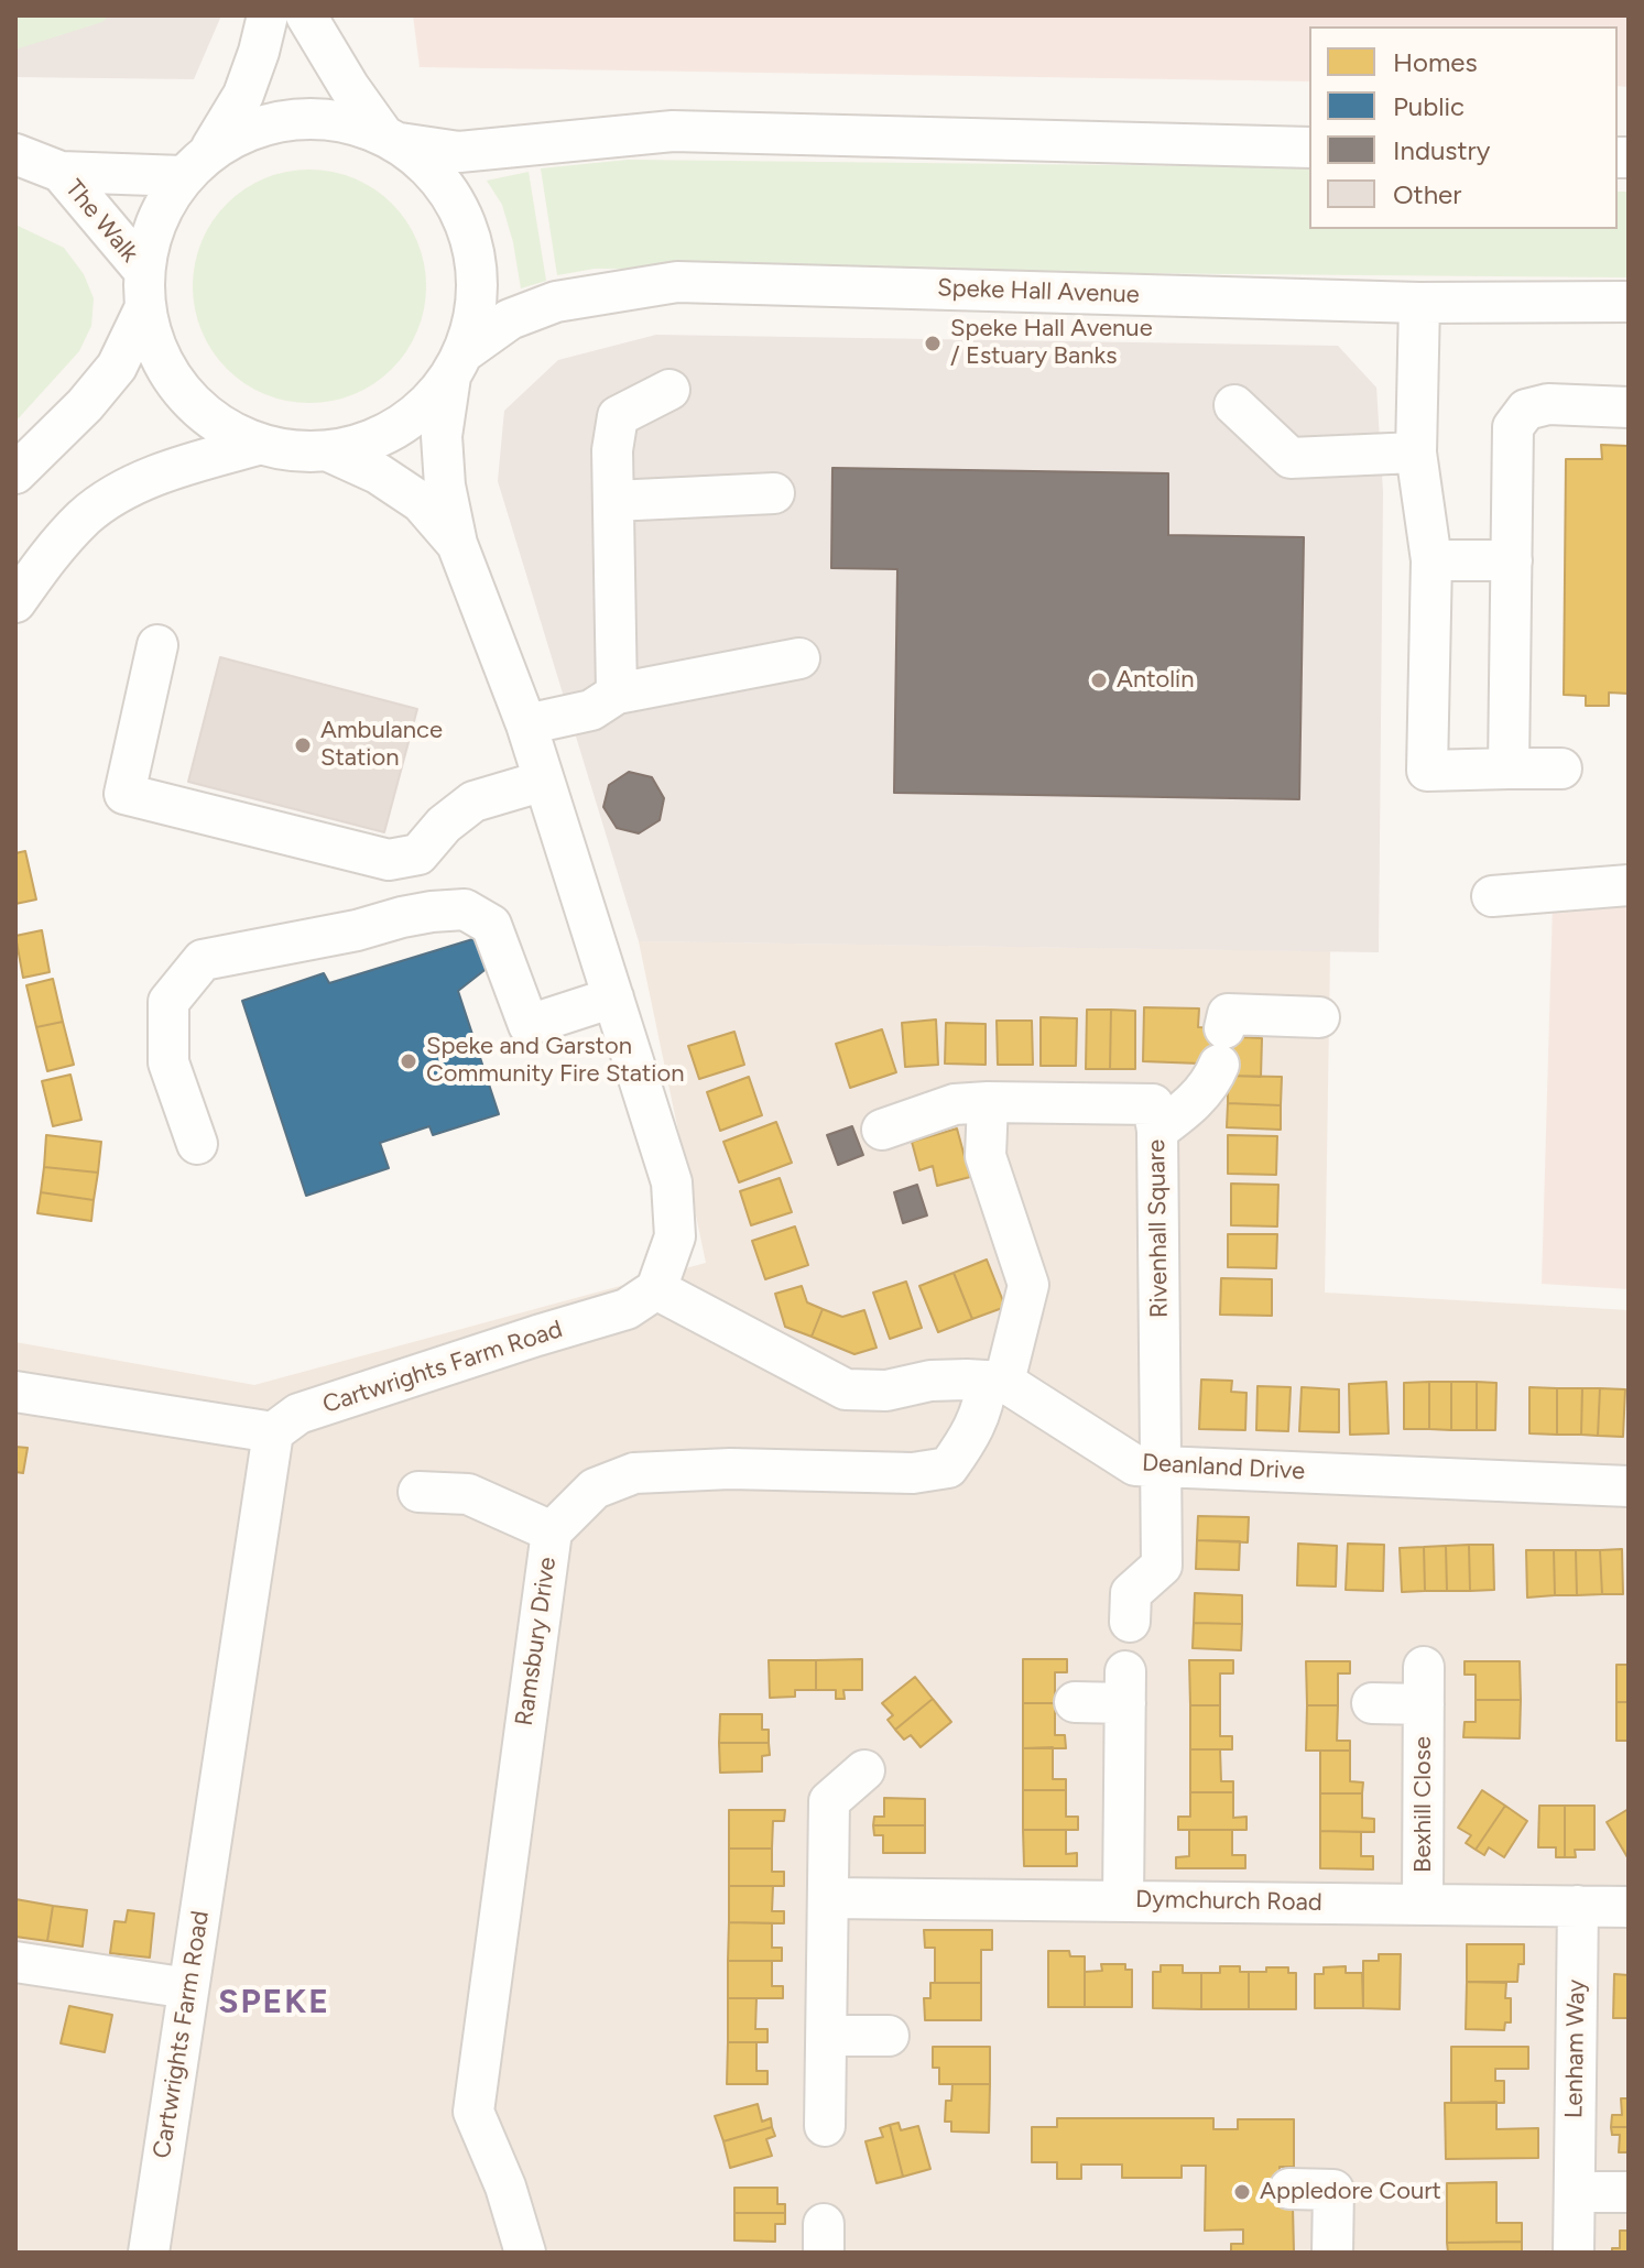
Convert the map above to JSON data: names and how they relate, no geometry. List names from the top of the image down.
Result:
{
  "streets": {
    "street": [
      "The Walk",
      "Speke Hall Avenue",
      "Rivenhall Square",
      "Cartwrights Farm Road",
      "Deanland Drive",
      "Ramsbury Drive",
      "Bexhill Close",
      "Dymchurch Road",
      "Lenham Way"
    ]
  },
  "crossings": [
    ["Rivenhall Square", "Deanland Drive"],
    ["Deanland Drive", "Ramsbury Drive"],
    ["Bexhill Close", "Dymchurch Road"],
    ["Dymchurch Road", "Lenham Way"]
  ],
  "districts": ["SPEKE"],
  "places": [
    "Speke Hall Avenue / Estuary Banks",
    "Antolin",
    "Ambulance Station",
    "Speke and Garston Community Fire Station",
    "Appledore Court"
  ],
  "legend": [
    "Homes",
    "Public",
    "Industry",
    "Other"
  ]
}
